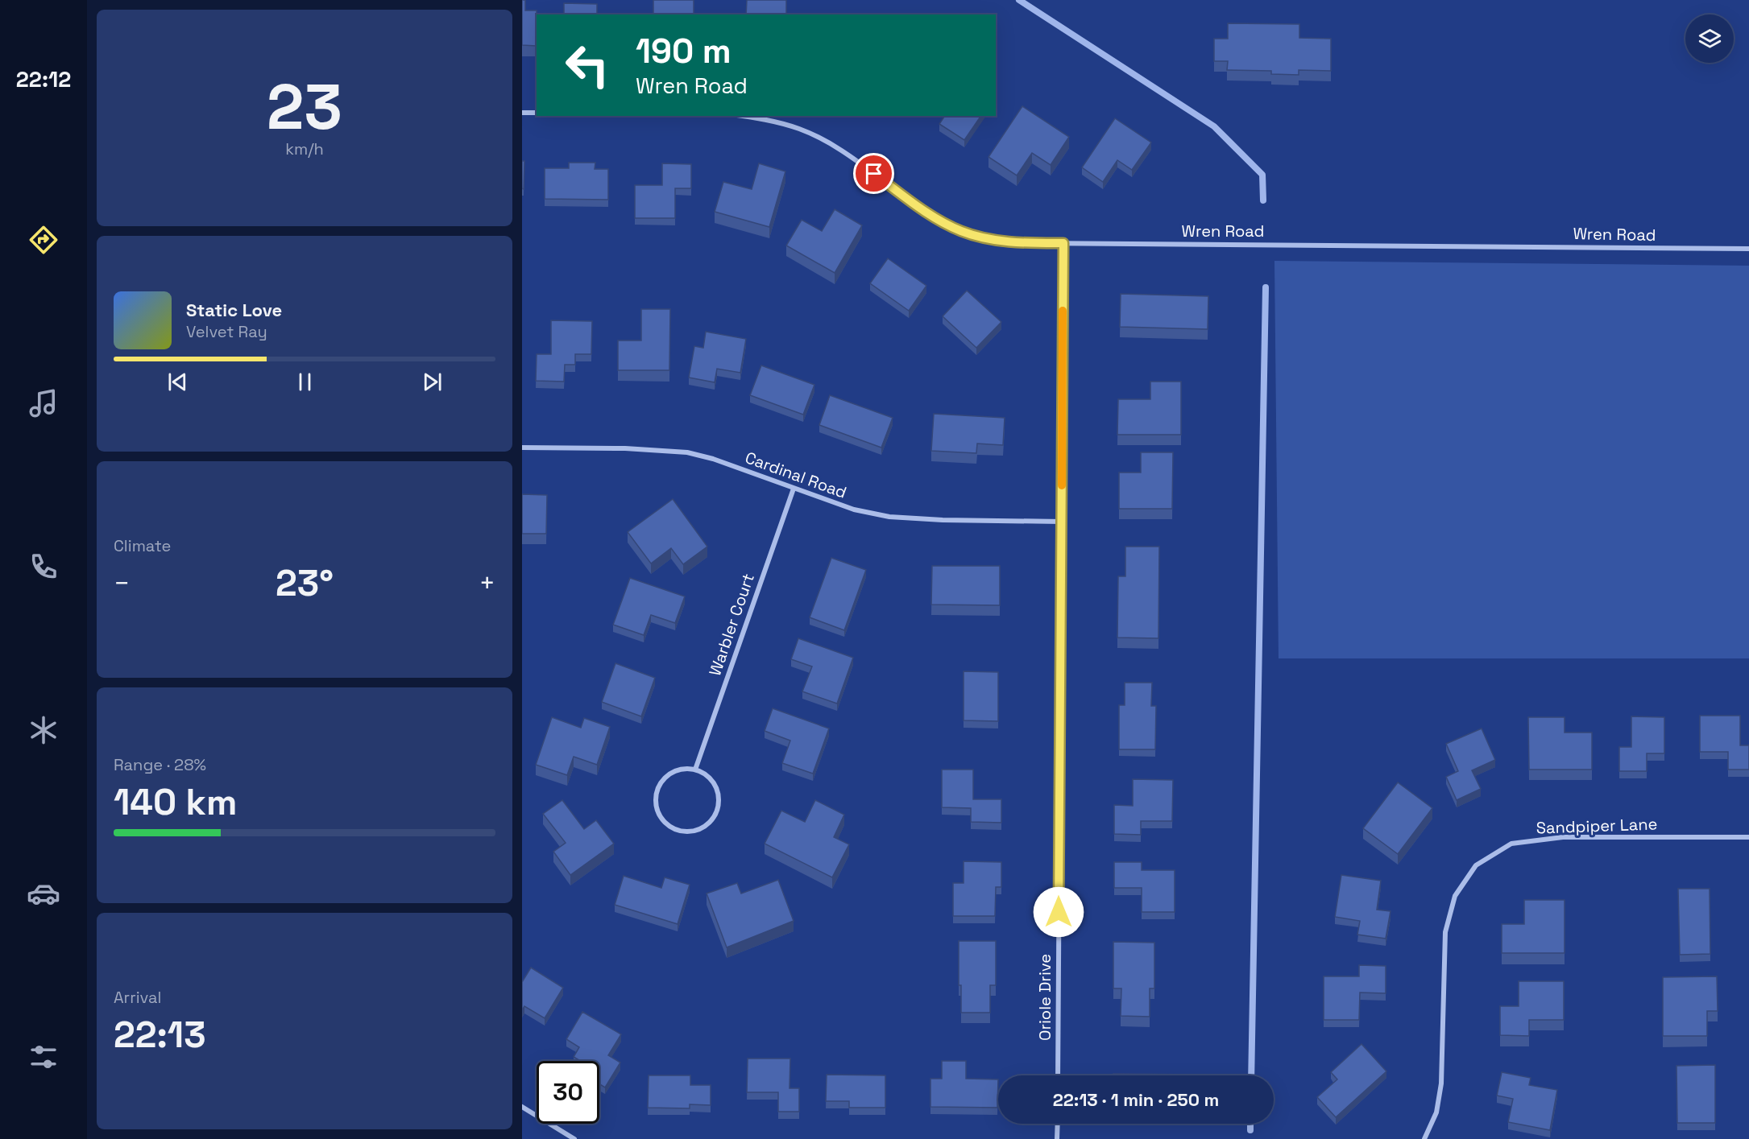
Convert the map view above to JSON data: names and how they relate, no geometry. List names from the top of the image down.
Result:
{
  "streets": {
    "street": [
      "Wren Road",
      "Cardinal Road",
      "Warbler Court",
      "Sandpiper Lane",
      "Oriole Drive"
    ]
  },
  "crossings": [
    ["Wren Road", "Oriole Drive"],
    ["Cardinal Road", "Warbler Court"],
    ["Cardinal Road", "Oriole Drive"]
  ],
  "page": {
    "tabs": "22:12",
    "tile": [
      ["23", "km/h"],
      "Climate",
      ["Range · 28%", "140 km"],
      ["Arrival", "22:13"]
    ],
    "turn": ["190 m", "Wren Road"],
    "song": ["Static Love", "Velvet Ray"],
    "heat": ["−", "23°", "+"],
    "limit": "30",
    "trip": "22:13 · 1 min · 250 m"
  }
}
